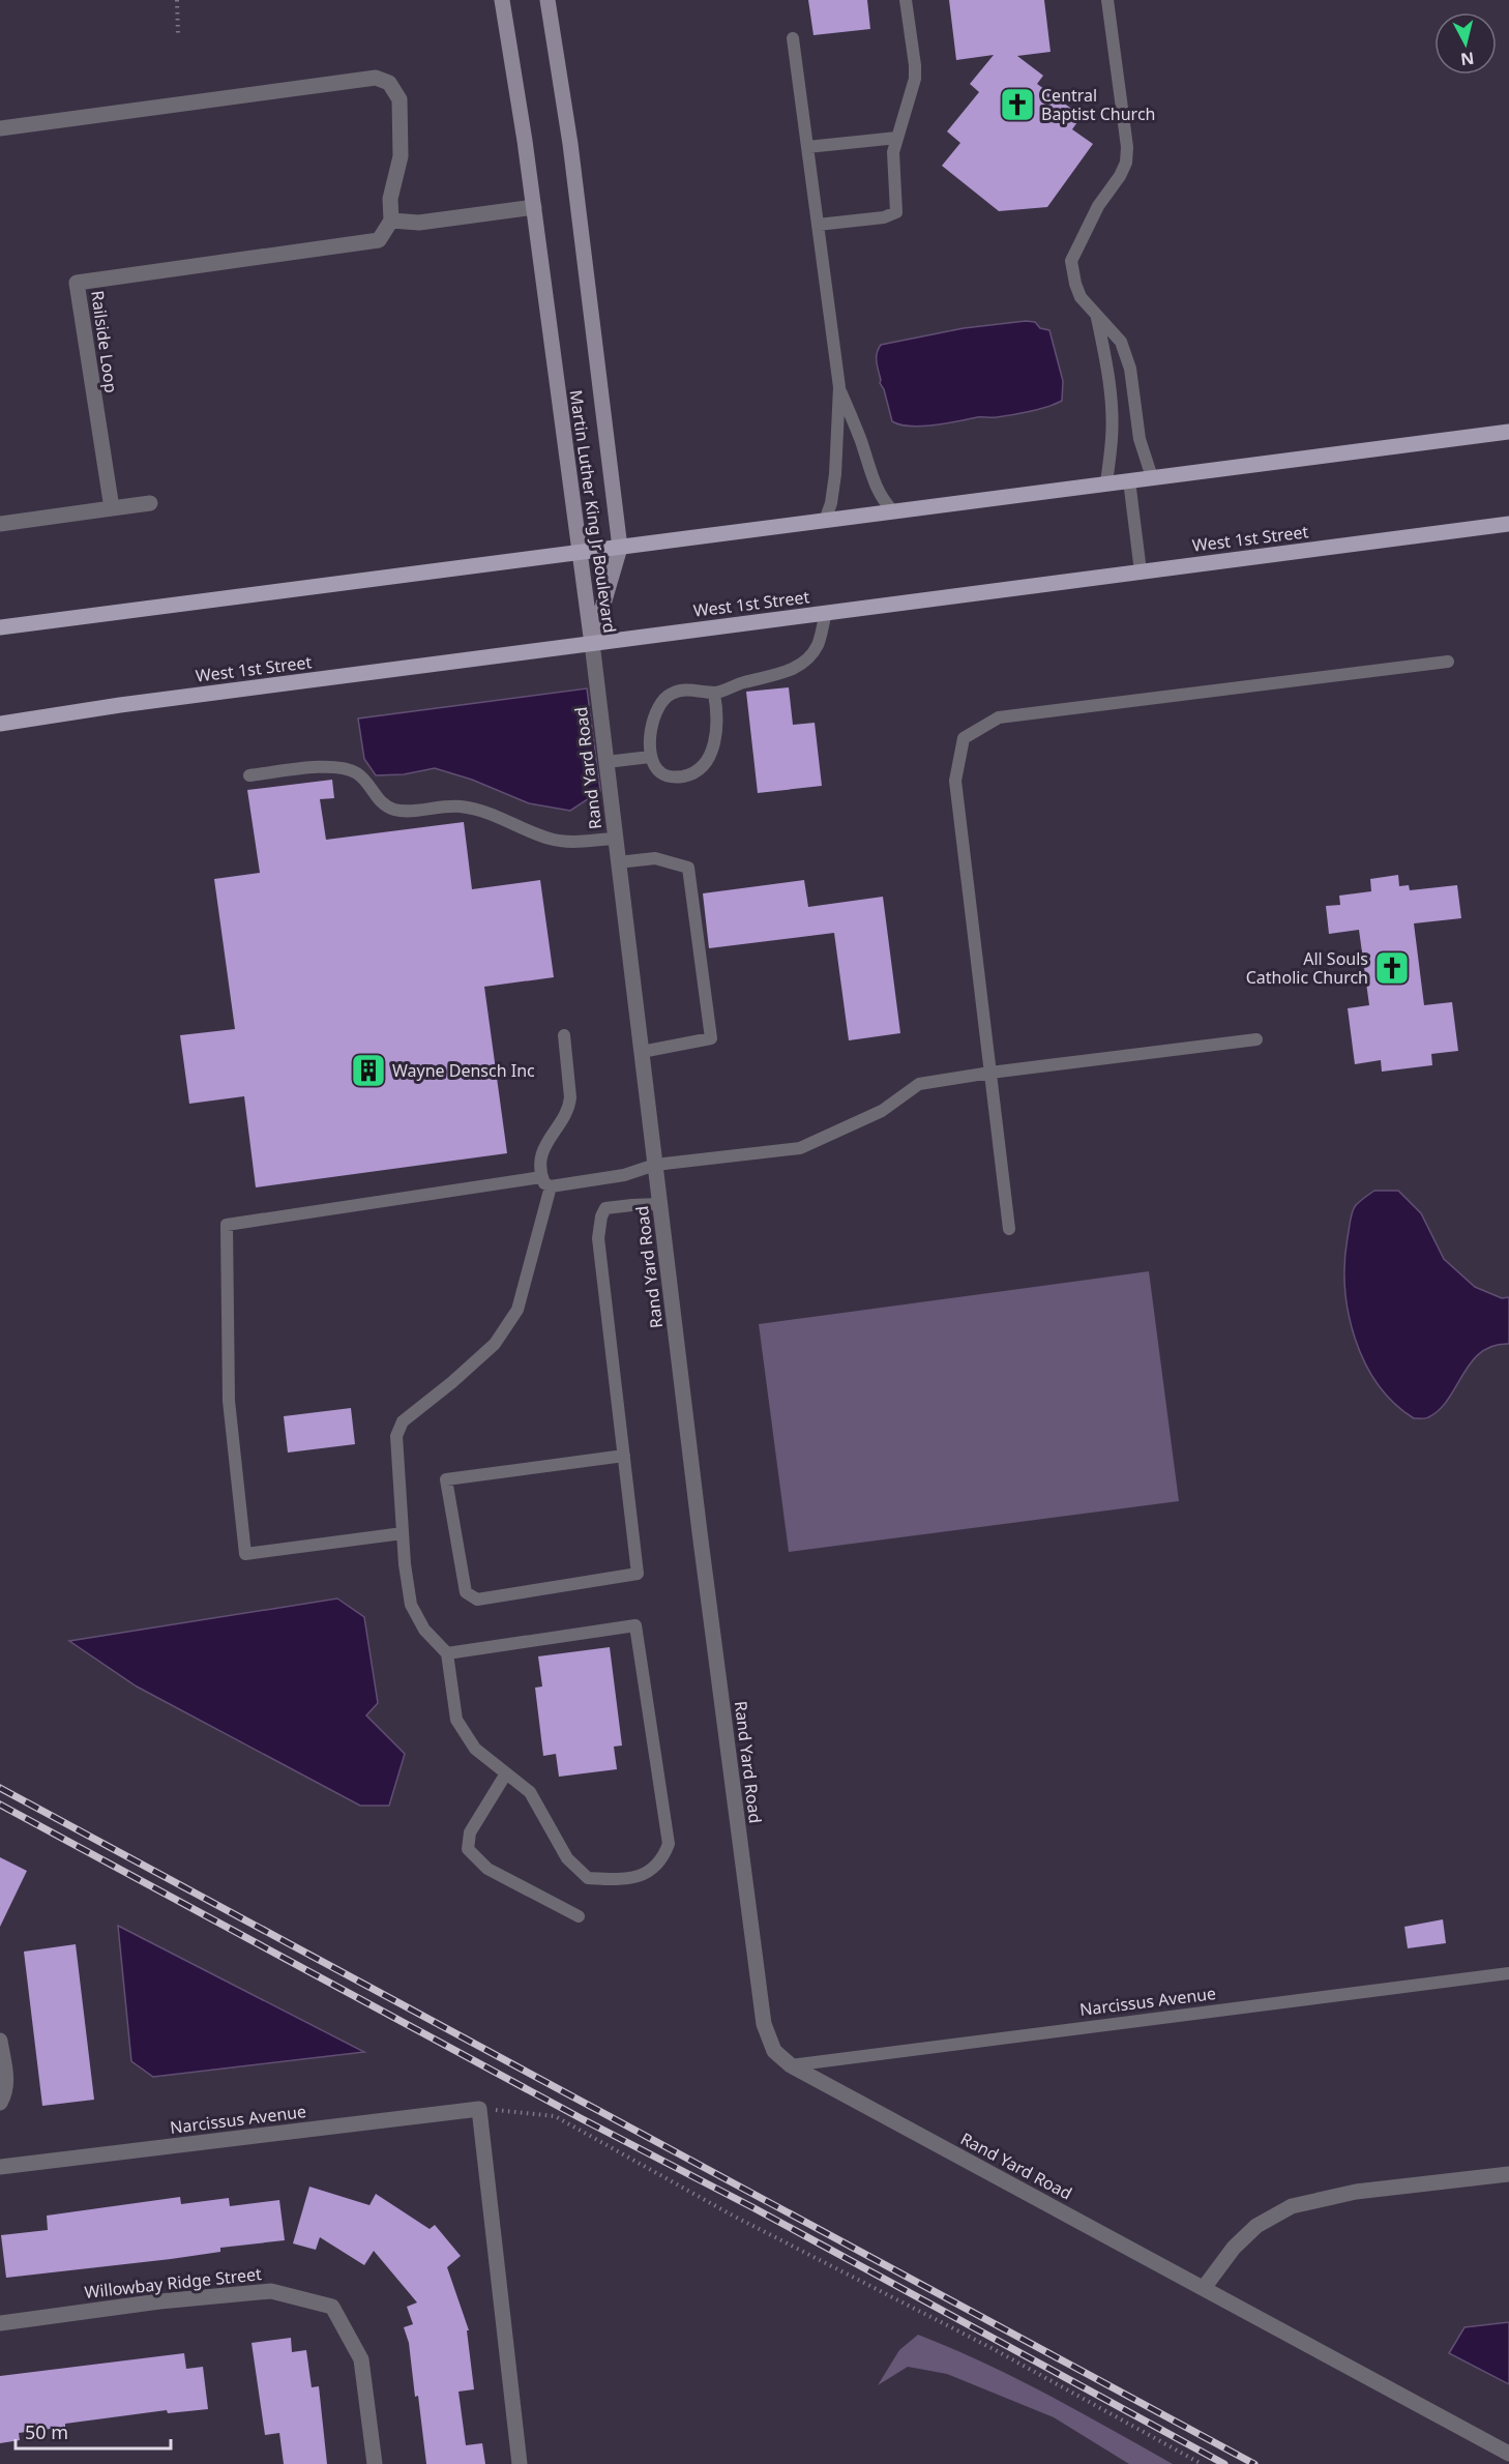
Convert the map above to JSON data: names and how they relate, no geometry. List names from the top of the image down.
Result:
{
  "streets": {
    "main road": ["Martin Luther King Jr Boulevard", "West 1st Street"],
    "street": [
      "Railside Loop",
      "Rand Yard Road",
      "Narcissus Avenue",
      "Willowbay Ridge Street"
    ]
  },
  "crossings": [
    ["Martin Luther King Jr Boulevard", "West 1st Street"],
    ["Martin Luther King Jr Boulevard", "Rand Yard Road"],
    ["West 1st Street", "Rand Yard Road"],
    ["Rand Yard Road", "Narcissus Avenue"]
  ],
  "places": {
    "church": ["Central Baptist Church", "All Souls Catholic Church"],
    "building": ["Wayne Densch Inc"]
  },
  "scale_bar": "50 m",
  "north": "bottom"
}
